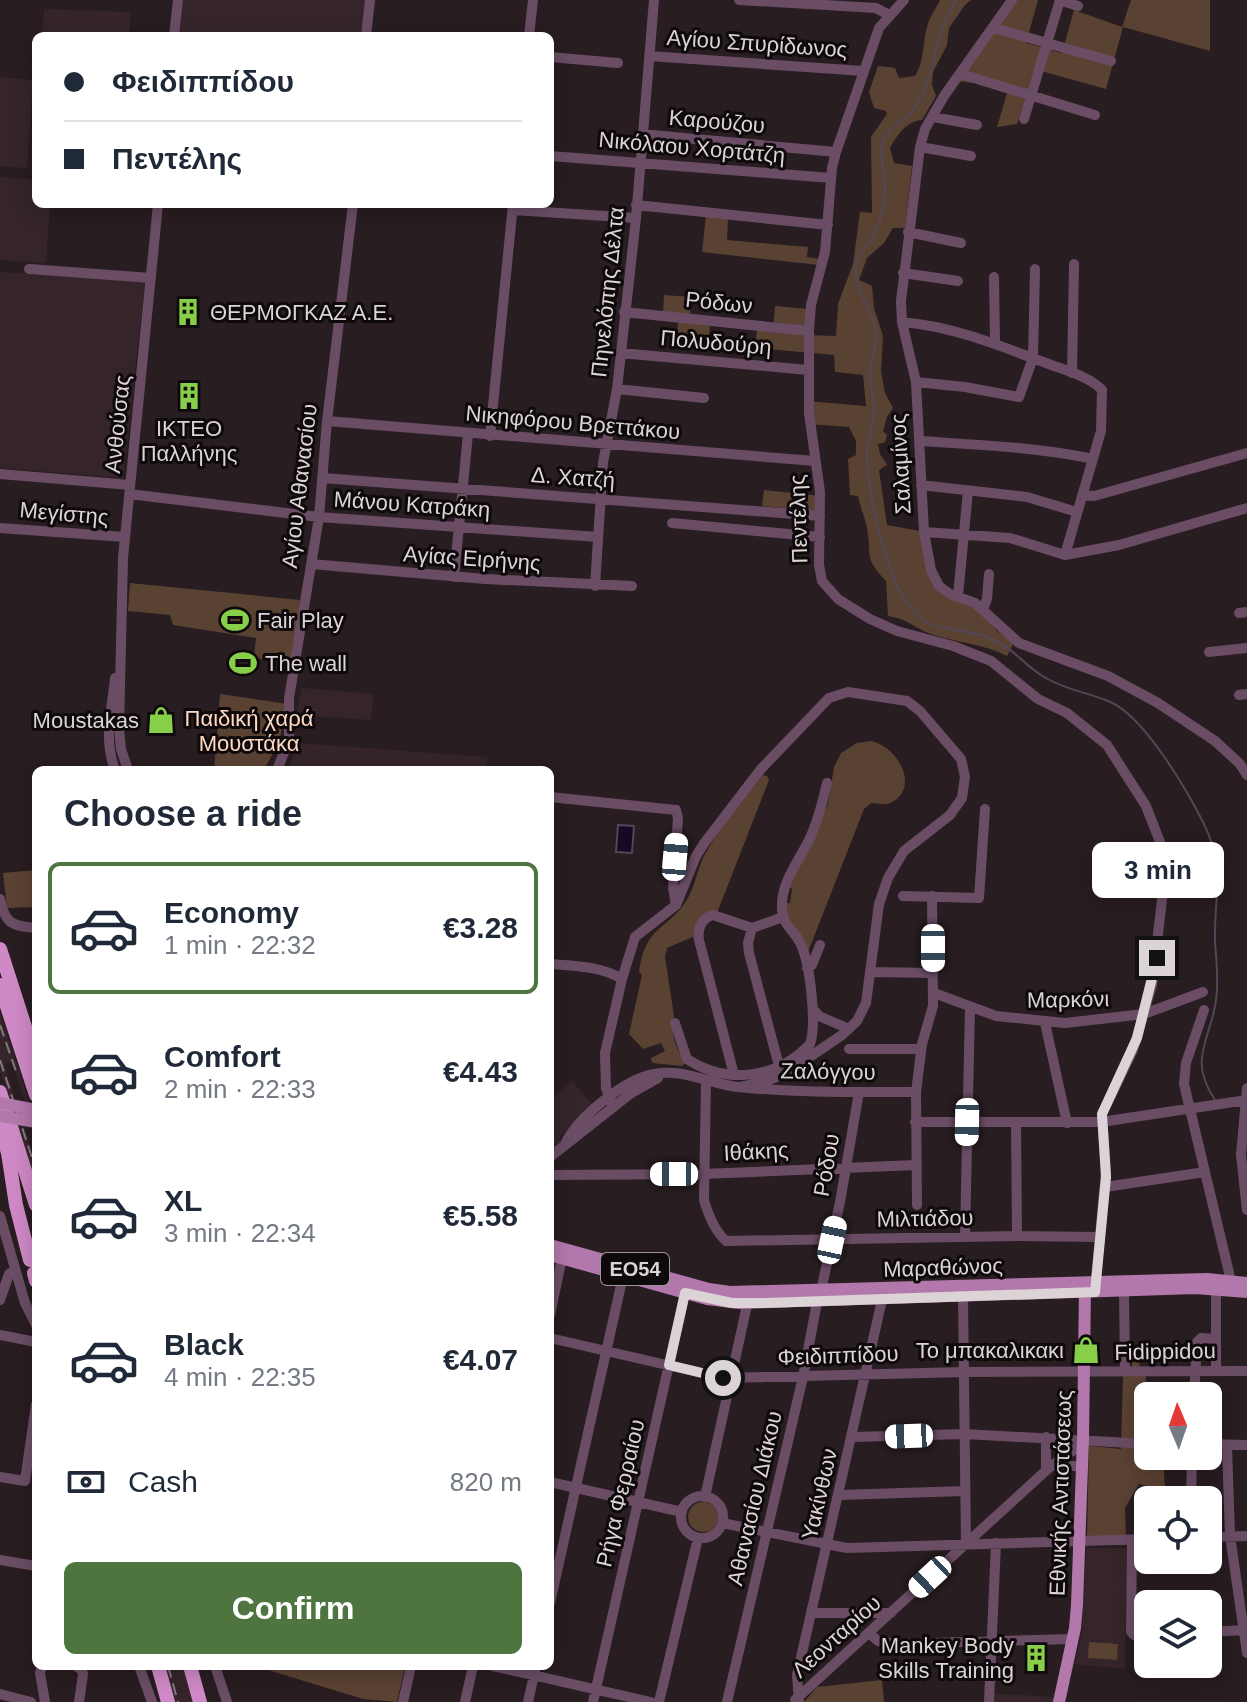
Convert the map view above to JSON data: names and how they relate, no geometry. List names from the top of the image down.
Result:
{
  "streets": {
    "main road": ["Μαραθώνος", "ΕΟ54", "Εθνικής Αντιστάσεως"],
    "street": [
      "Αγίου Σπυρίδωνος",
      "Καρούζου",
      "Νικόλαου Χορτάτζη",
      "Πηνελόπης Δέλτα",
      "Ρόδων",
      "Πολυδούρη",
      "Νικηφόρου Βρεττάκου",
      "Ανθούσας",
      "Σαλαμίνος",
      "Δ. Χατζή",
      "Αγίου Αθανασίου",
      "Μάνου Κατράκη",
      "Μεγίστης",
      "Πεντέλης",
      "Αγίας Ειρήνης",
      "Μαρκόνι",
      "Ζαλόγγου",
      "Ιθάκης",
      "Ρόδου",
      "Μιλτιάδου",
      "Fidippidou",
      "Φειδιππίδου",
      "Ρήγα Φερραίου",
      "Υακίνθων",
      "Αθανασίου Διάκου",
      "Λεονταρίου"
    ]
  },
  "crossings": [
    ["Αγίου Σπυρίδωνος", "Πηνελόπης Δέλτα"],
    ["Αγίου Σπυρίδωνος", "Πεντέλης"],
    ["Καρούζου", "Πηνελόπης Δέλτα"],
    ["Καρούζου", "Πεντέλης"],
    ["Νικόλαου Χορτάτζη", "Πηνελόπης Δέλτα"],
    ["Νικόλαου Χορτάτζη", "Πεντέλης"],
    ["Πηνελόπης Δέλτα", "Ρόδων"],
    ["Πηνελόπης Δέλτα", "Πολυδούρη"],
    ["Πηνελόπης Δέλτα", "Νικηφόρου Βρεττάκου"],
    ["Πηνελόπης Δέλτα", "Δ. Χατζή"],
    ["Πηνελόπης Δέλτα", "Μάνου Κατράκη"],
    ["Πηνελόπης Δέλτα", "Αγίας Ειρήνης"],
    ["Ρόδων", "Πεντέλης"],
    ["Πολυδούρη", "Πεντέλης"],
    ["Νικηφόρου Βρεττάκου", "Αγίου Αθανασίου"],
    ["Νικηφόρου Βρεττάκου", "Πεντέλης"],
    ["Ανθούσας", "Μάνου Κατράκη"],
    ["Ανθούσας", "Μεγίστης"],
    ["Δ. Χατζή", "Αγίου Αθανασίου"],
    ["Δ. Χατζή", "Πεντέλης"],
    ["Αγίου Αθανασίου", "Μάνου Κατράκη"],
    ["Αγίου Αθανασίου", "Αγίας Ειρήνης"],
    ["Πεντέλης", "Μαρκόνι"],
    ["Ζαλόγγου", "Ρόδου"],
    ["Ζαλόγγου", "Μιλτιάδου"],
    ["Ιθάκης", "Ρόδου"],
    ["Ιθάκης", "Μιλτιάδου"],
    ["Ρόδου", "Μιλτιάδου"],
    ["Ρόδου", "Μαραθώνος"],
    ["Ρόδου", "Αθανασίου Διάκου"],
    ["Μαραθώνος", "Ρήγα Φερραίου"],
    ["Μαραθώνος", "Εθνικής Αντιστάσεως"],
    ["Μαραθώνος", "Υακίνθων"],
    ["Μαραθώνος", "Αθανασίου Διάκου"],
    ["Fidippidou", "Φειδιππίδου"],
    ["Fidippidou", "Εθνικής Αντιστάσεως"],
    ["Φειδιππίδου", "Ρήγα Φερραίου"],
    ["Φειδιππίδου", "Εθνικής Αντιστάσεως"],
    ["Φειδιππίδου", "Υακίνθων"],
    ["Φειδιππίδου", "Αθανασίου Διάκου"],
    ["Εθνικής Αντιστάσεως", "Λεονταρίου"],
    ["Υακίνθων", "Λεονταρίου"]
  ],
  "parks": ["Παιδική χαρά Μουστάκα"],
  "places": {
    "building": ["ΘΕΡΜΟΓΚΑΖ Α.Ε.", "ΙΚΤΕΟ Παλλήνης", "Mankey Body Skills Training"],
    "sports": ["Fair Play", "The wall"],
    "shop": ["Moustakas", "Το μπακαλικακι"]
  },
  "north": "top",
  "page": {
    "banner": ["Φειδιππίδου", "Πεντέλης"],
    "heading": "Choose a ride",
    "bubble": "3 min",
    "list": [
      {
        "name": "Economy",
        "note": "1 min · 22:32",
        "value": "€3.28"
      },
      {
        "name": "Comfort",
        "note": "2 min · 22:33",
        "value": "€4.43"
      },
      {
        "name": "XL",
        "note": "3 min · 22:34",
        "value": "€5.58"
      },
      {
        "name": "Black",
        "note": "4 min · 22:35",
        "value": "€4.07"
      }
    ],
    "pay": ["Cash", "820 m"],
    "buttons": "Confirm"
  }
}
